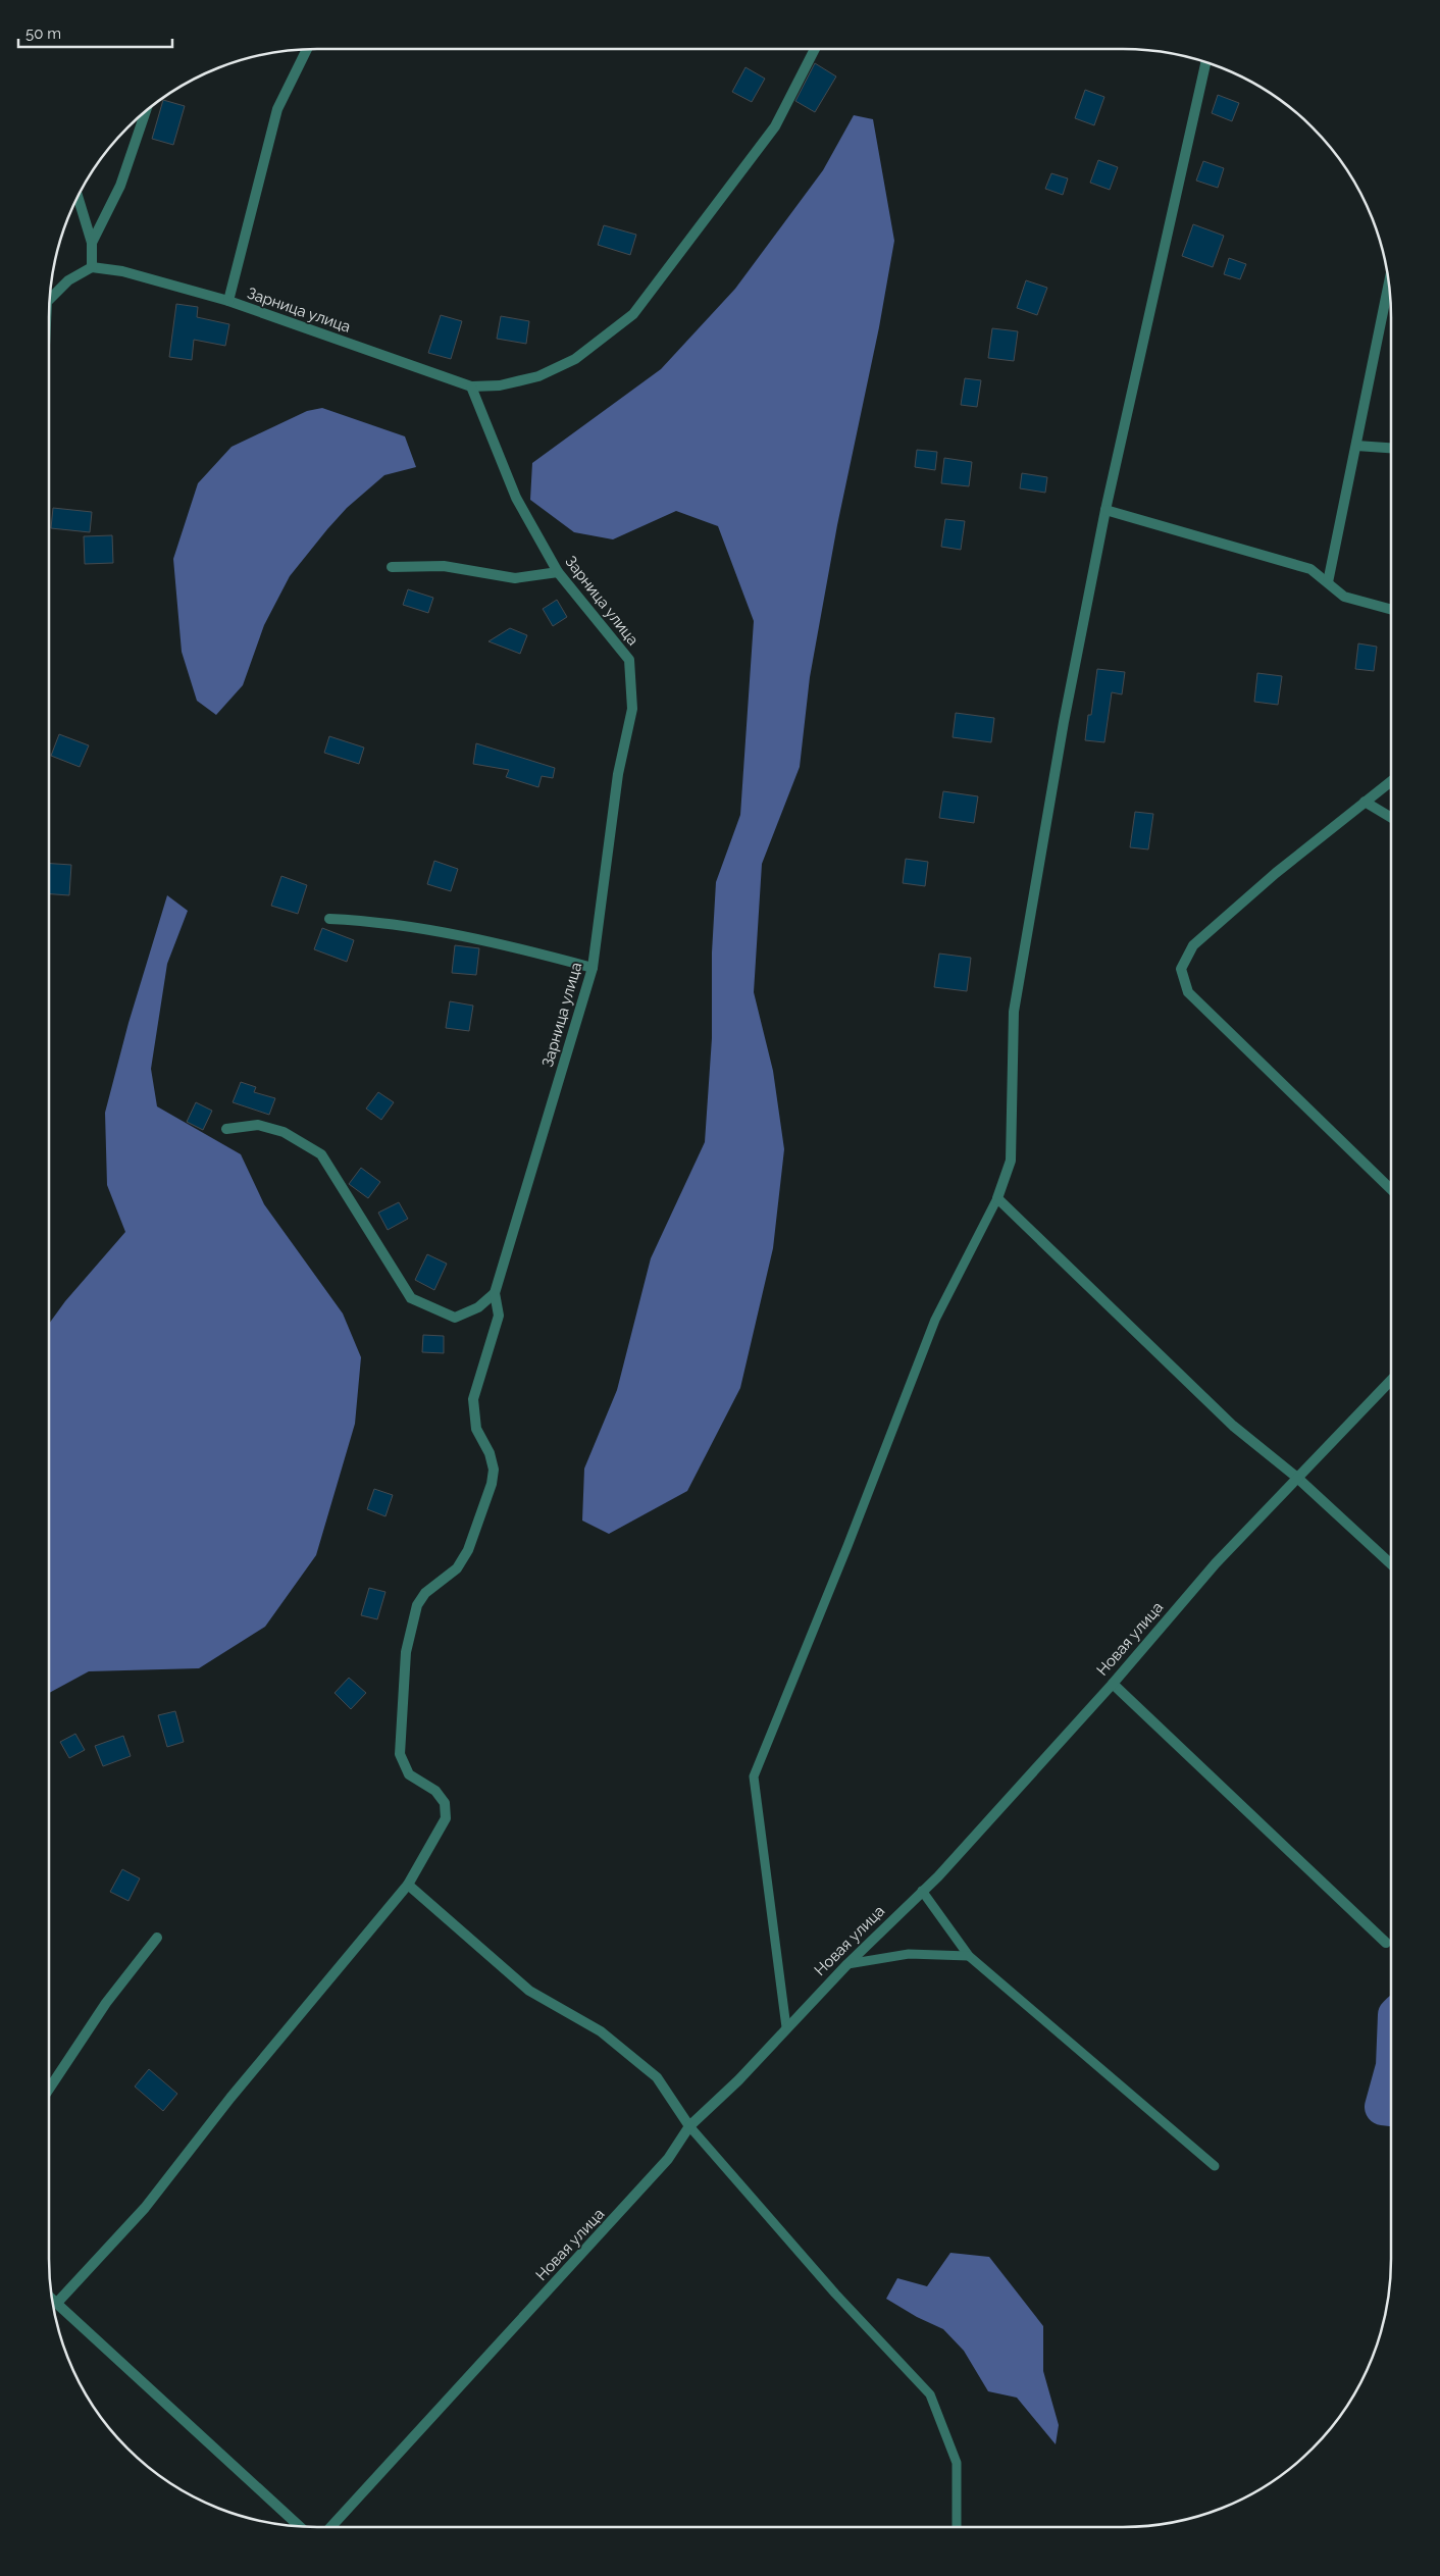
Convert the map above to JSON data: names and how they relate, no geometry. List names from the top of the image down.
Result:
{
  "streets": {
    "street": ["Зарница улица", "Новая улица"]
  },
  "scale_bar": "50 m"
}
